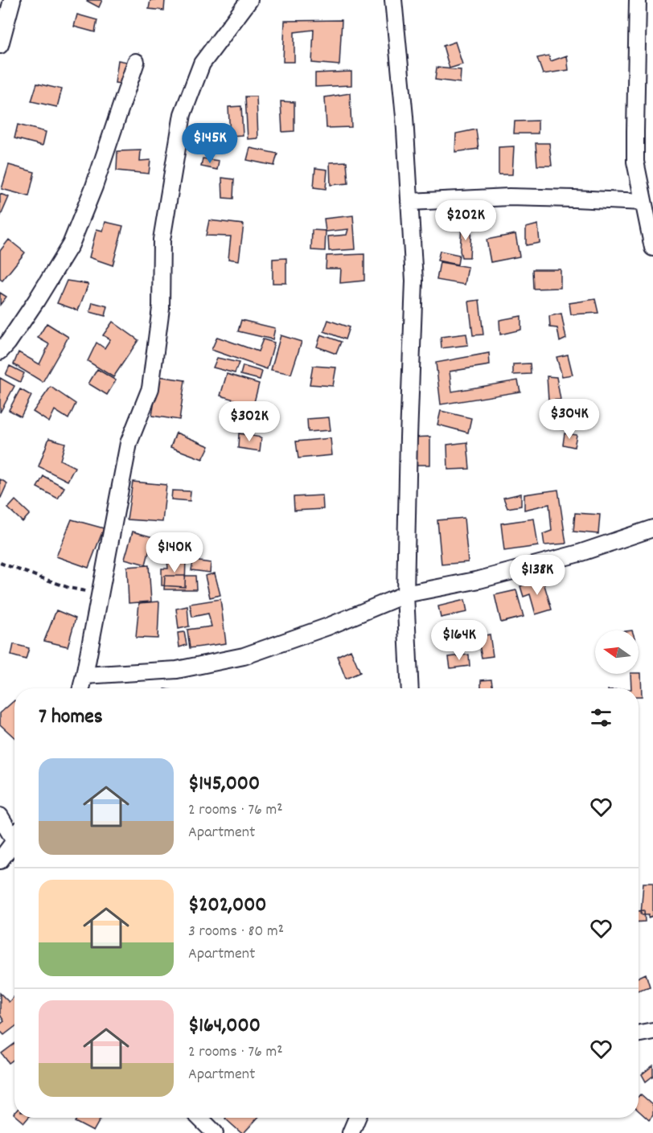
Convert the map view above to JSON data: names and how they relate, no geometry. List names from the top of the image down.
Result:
{
  "north": "left",
  "page": {
    "price": [
      "$145K",
      "$202K",
      "$304K",
      "$302K",
      "$140K",
      "$138K",
      "$164K"
    ],
    "heading": "7 homes",
    "list": [
      {
        "name": "$145,000",
        "note": "2 rooms · 76 m² · Apartment"
      },
      {
        "name": "$202,000",
        "note": "3 rooms · 80 m² · Apartment"
      },
      {
        "name": "$164,000",
        "note": "2 rooms · 76 m² · Apartment"
      }
    ]
  }
}
